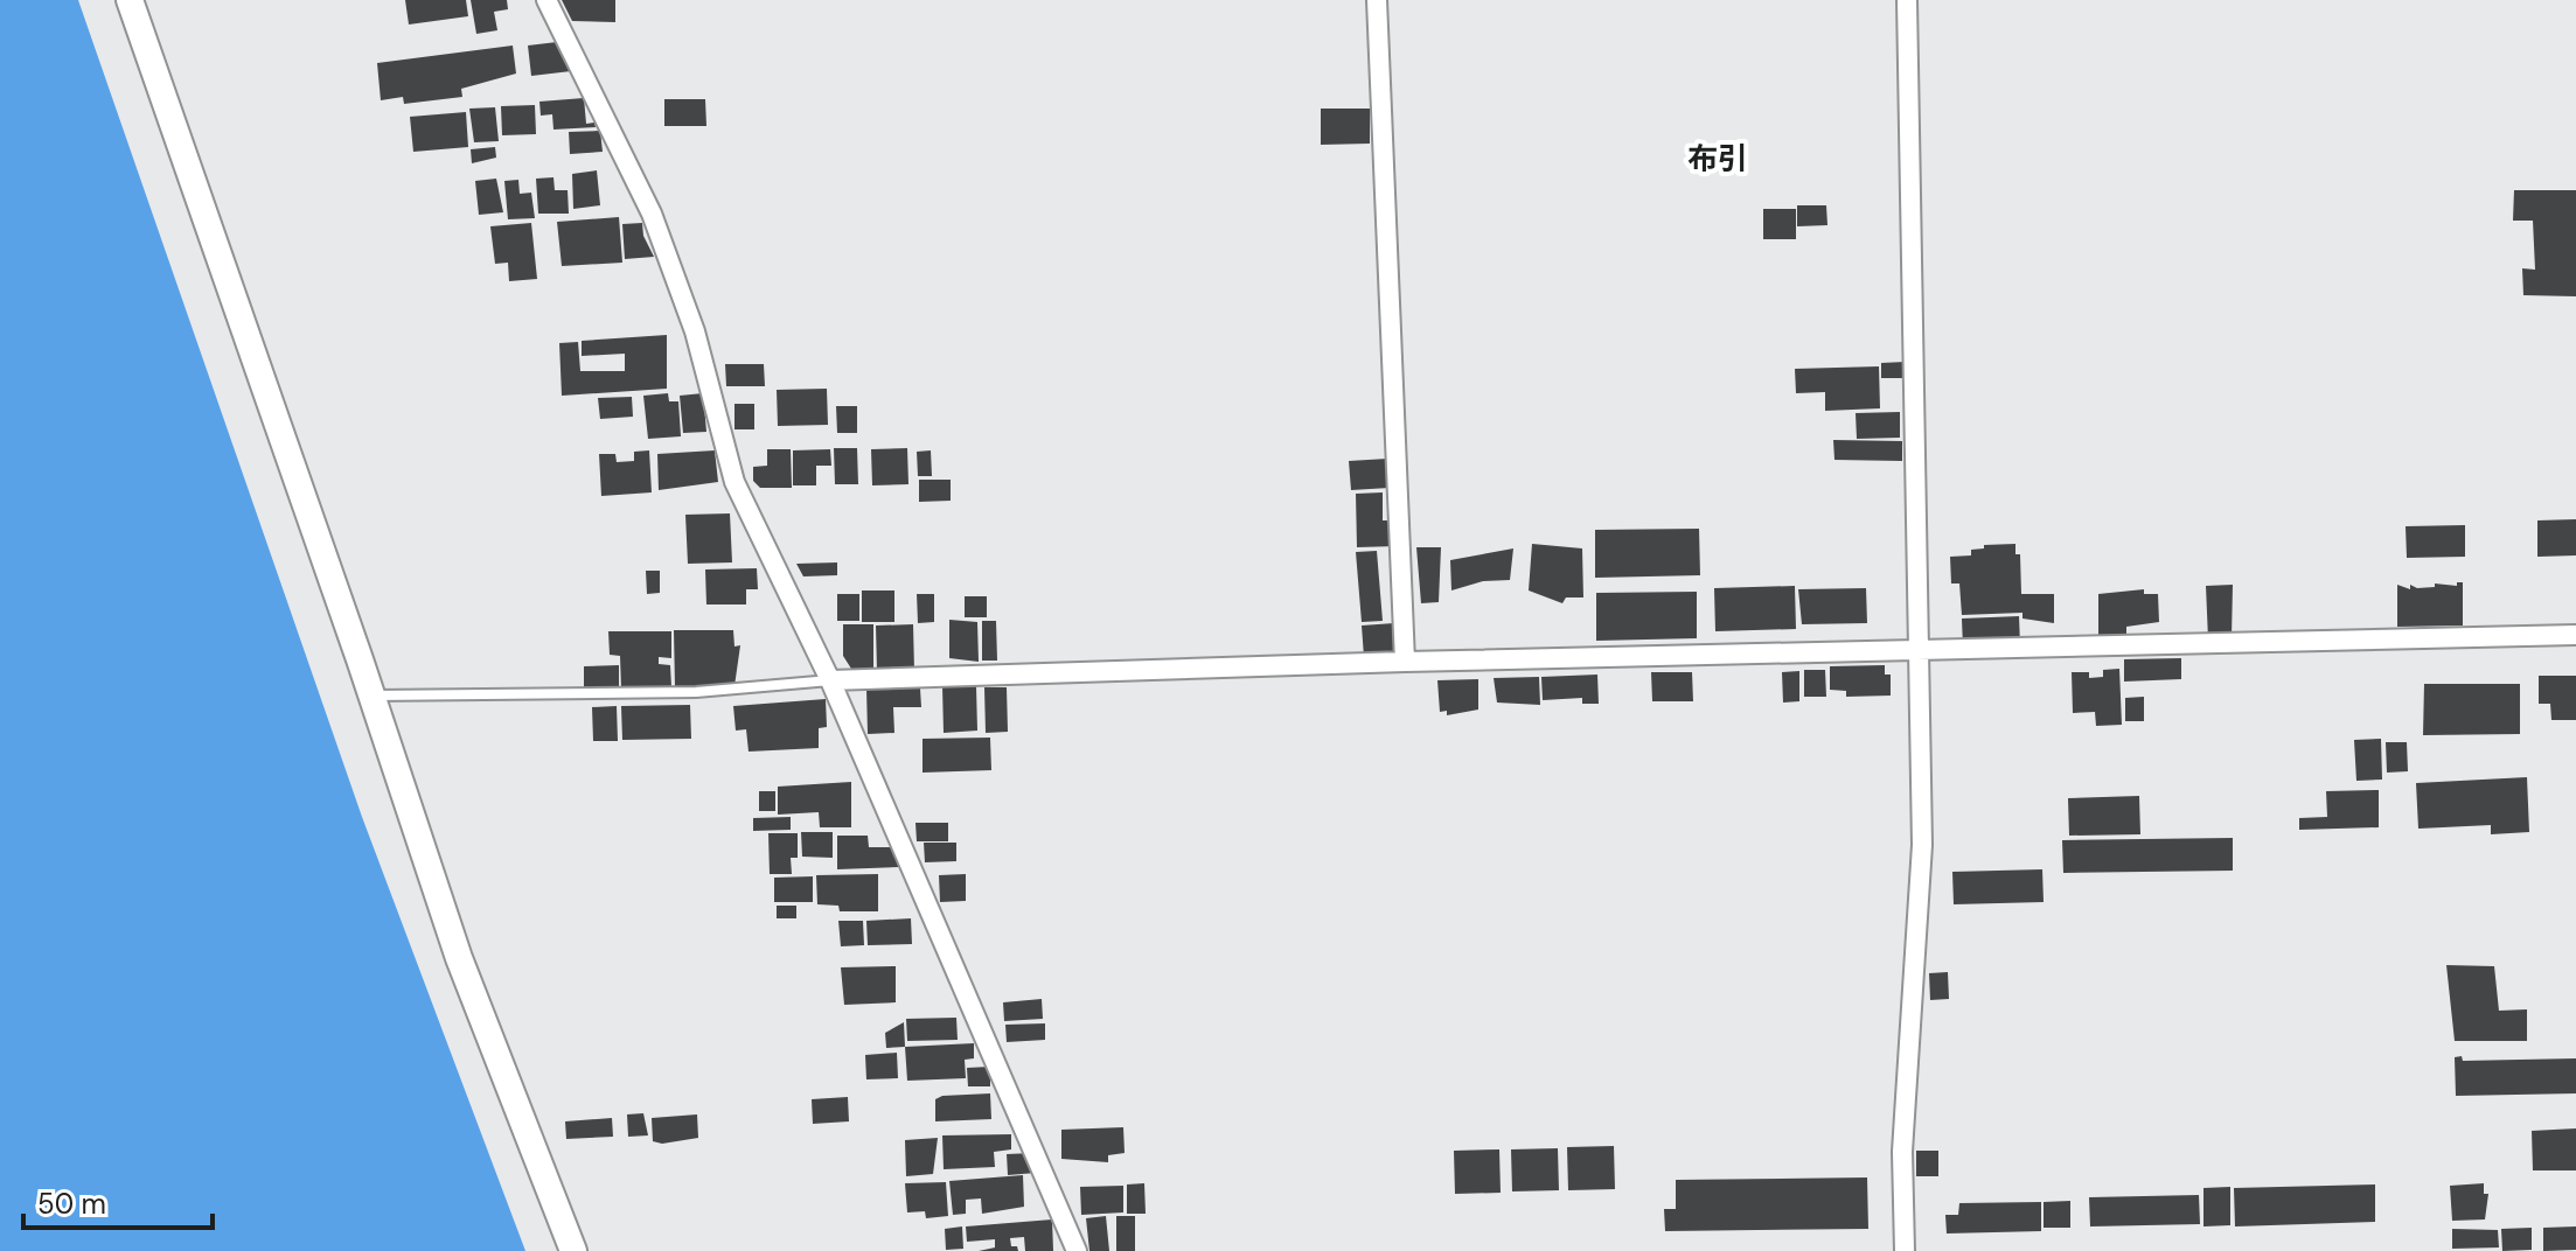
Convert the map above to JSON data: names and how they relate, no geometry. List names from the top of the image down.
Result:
{
  "districts": ["布引"],
  "scale_bar": "50 m"
}
